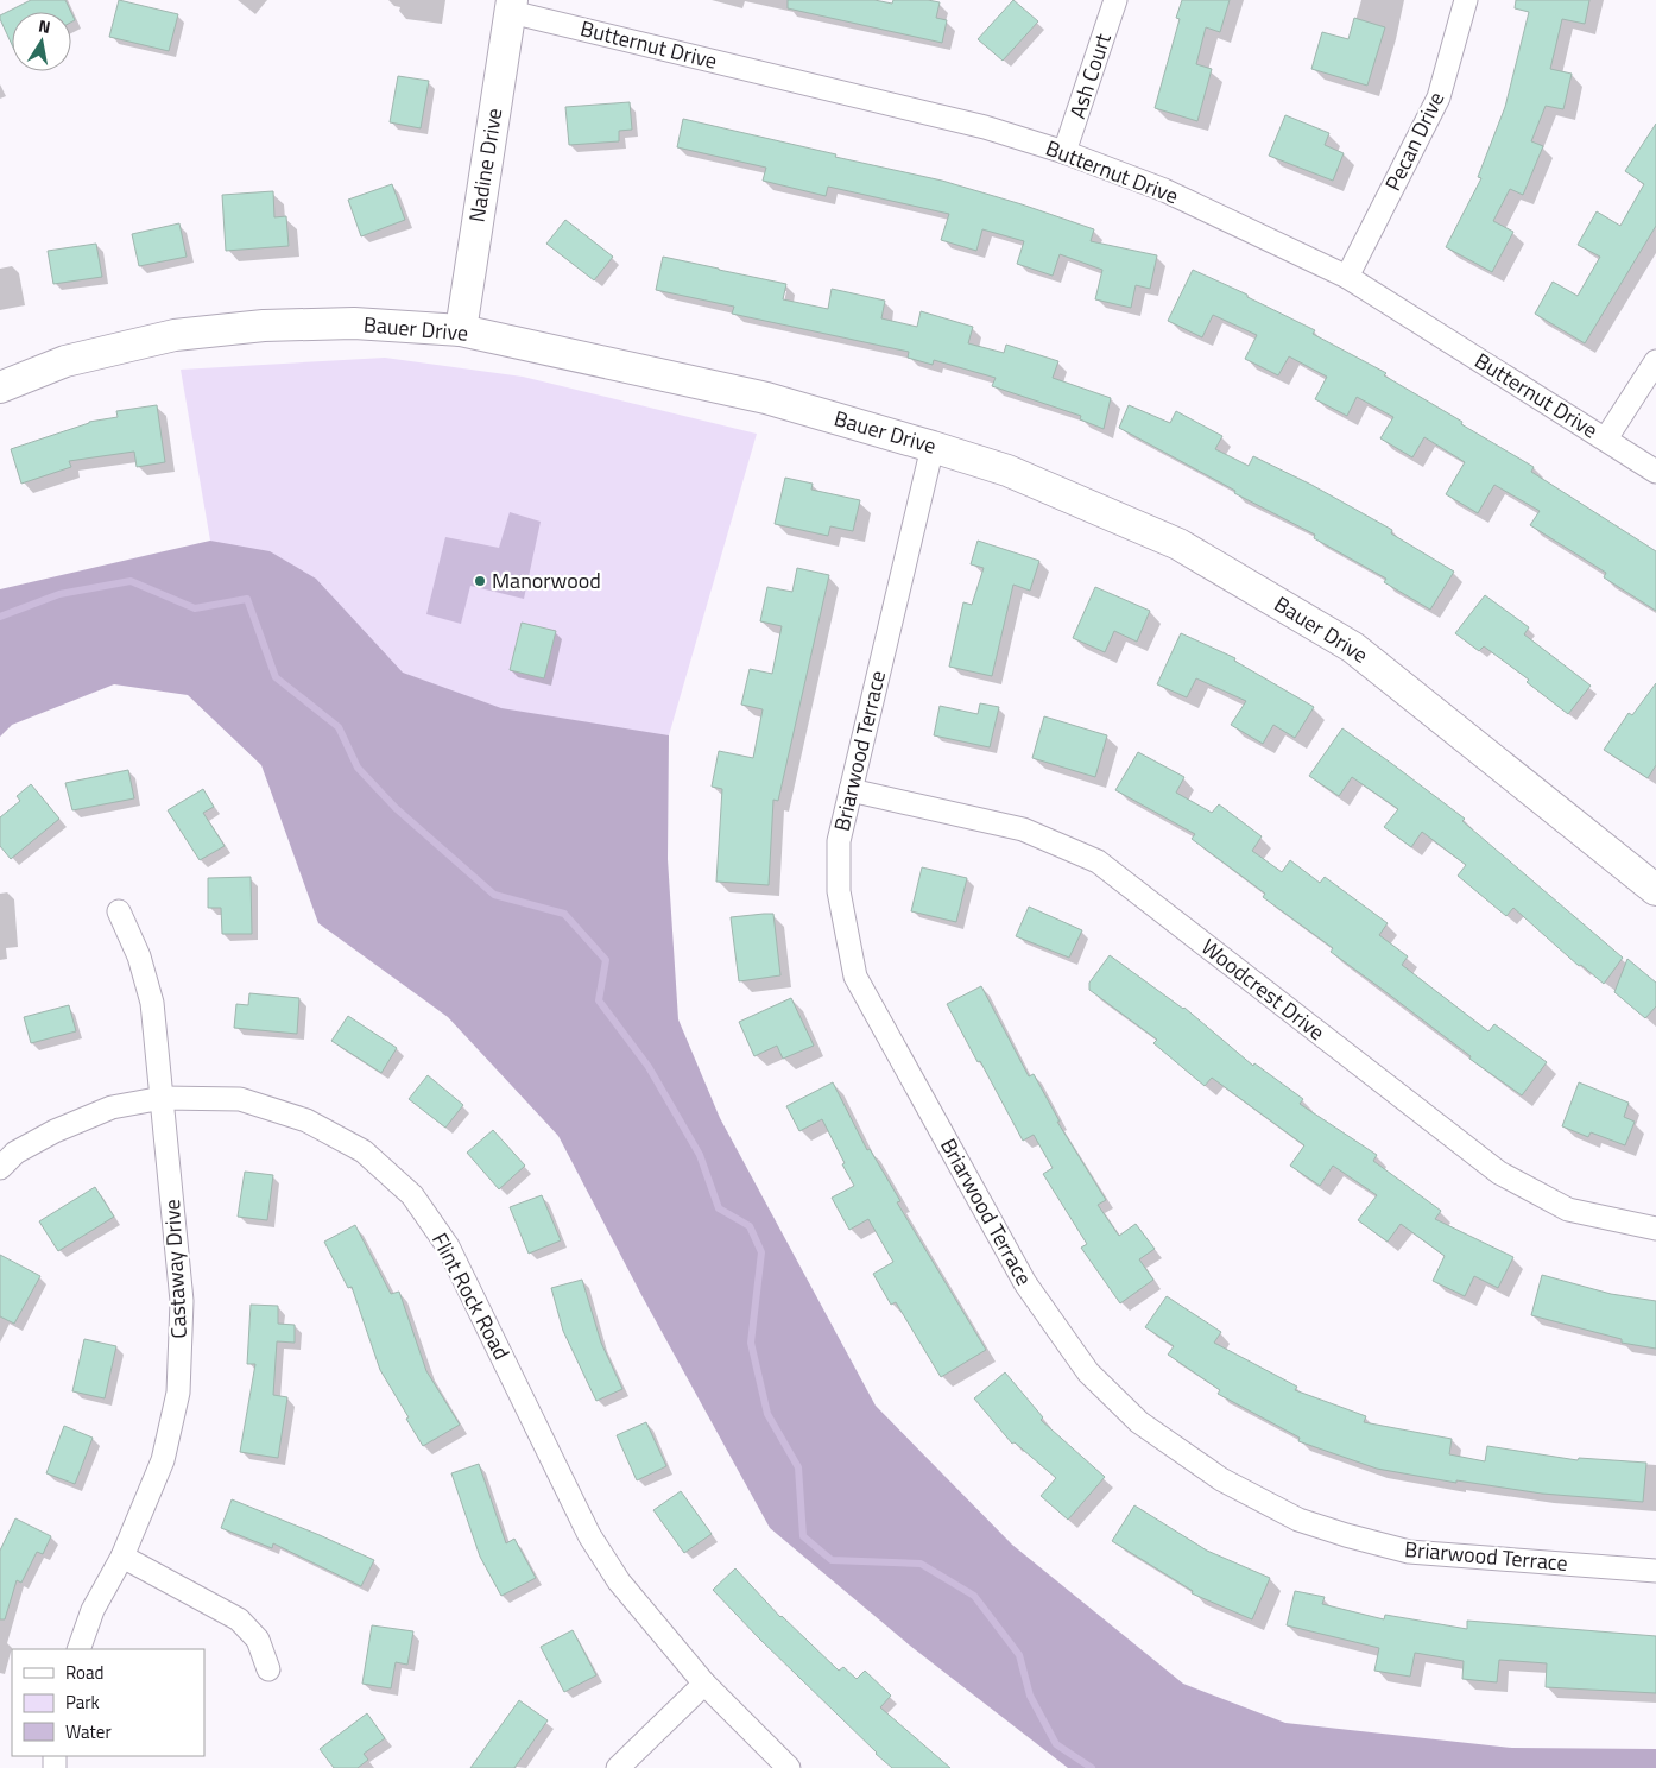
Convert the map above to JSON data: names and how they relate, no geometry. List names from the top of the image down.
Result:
{
  "streets": {
    "street": [
      "Butternut Drive",
      "Ash Court",
      "Pecan Drive",
      "Nadine Drive",
      "Bauer Drive",
      "Briarwood Terrace",
      "Woodcrest Drive",
      "Castaway Drive",
      "Flint Rock Road"
    ]
  },
  "crossings": [
    ["Butternut Drive", "Ash Court"],
    ["Butternut Drive", "Pecan Drive"],
    ["Butternut Drive", "Nadine Drive"],
    ["Nadine Drive", "Bauer Drive"],
    ["Bauer Drive", "Briarwood Terrace"],
    ["Briarwood Terrace", "Woodcrest Drive"],
    ["Castaway Drive", "Flint Rock Road"]
  ],
  "places": ["Manorwood"],
  "legend": ["Road", "Park", "Water"],
  "north": "top"
}
